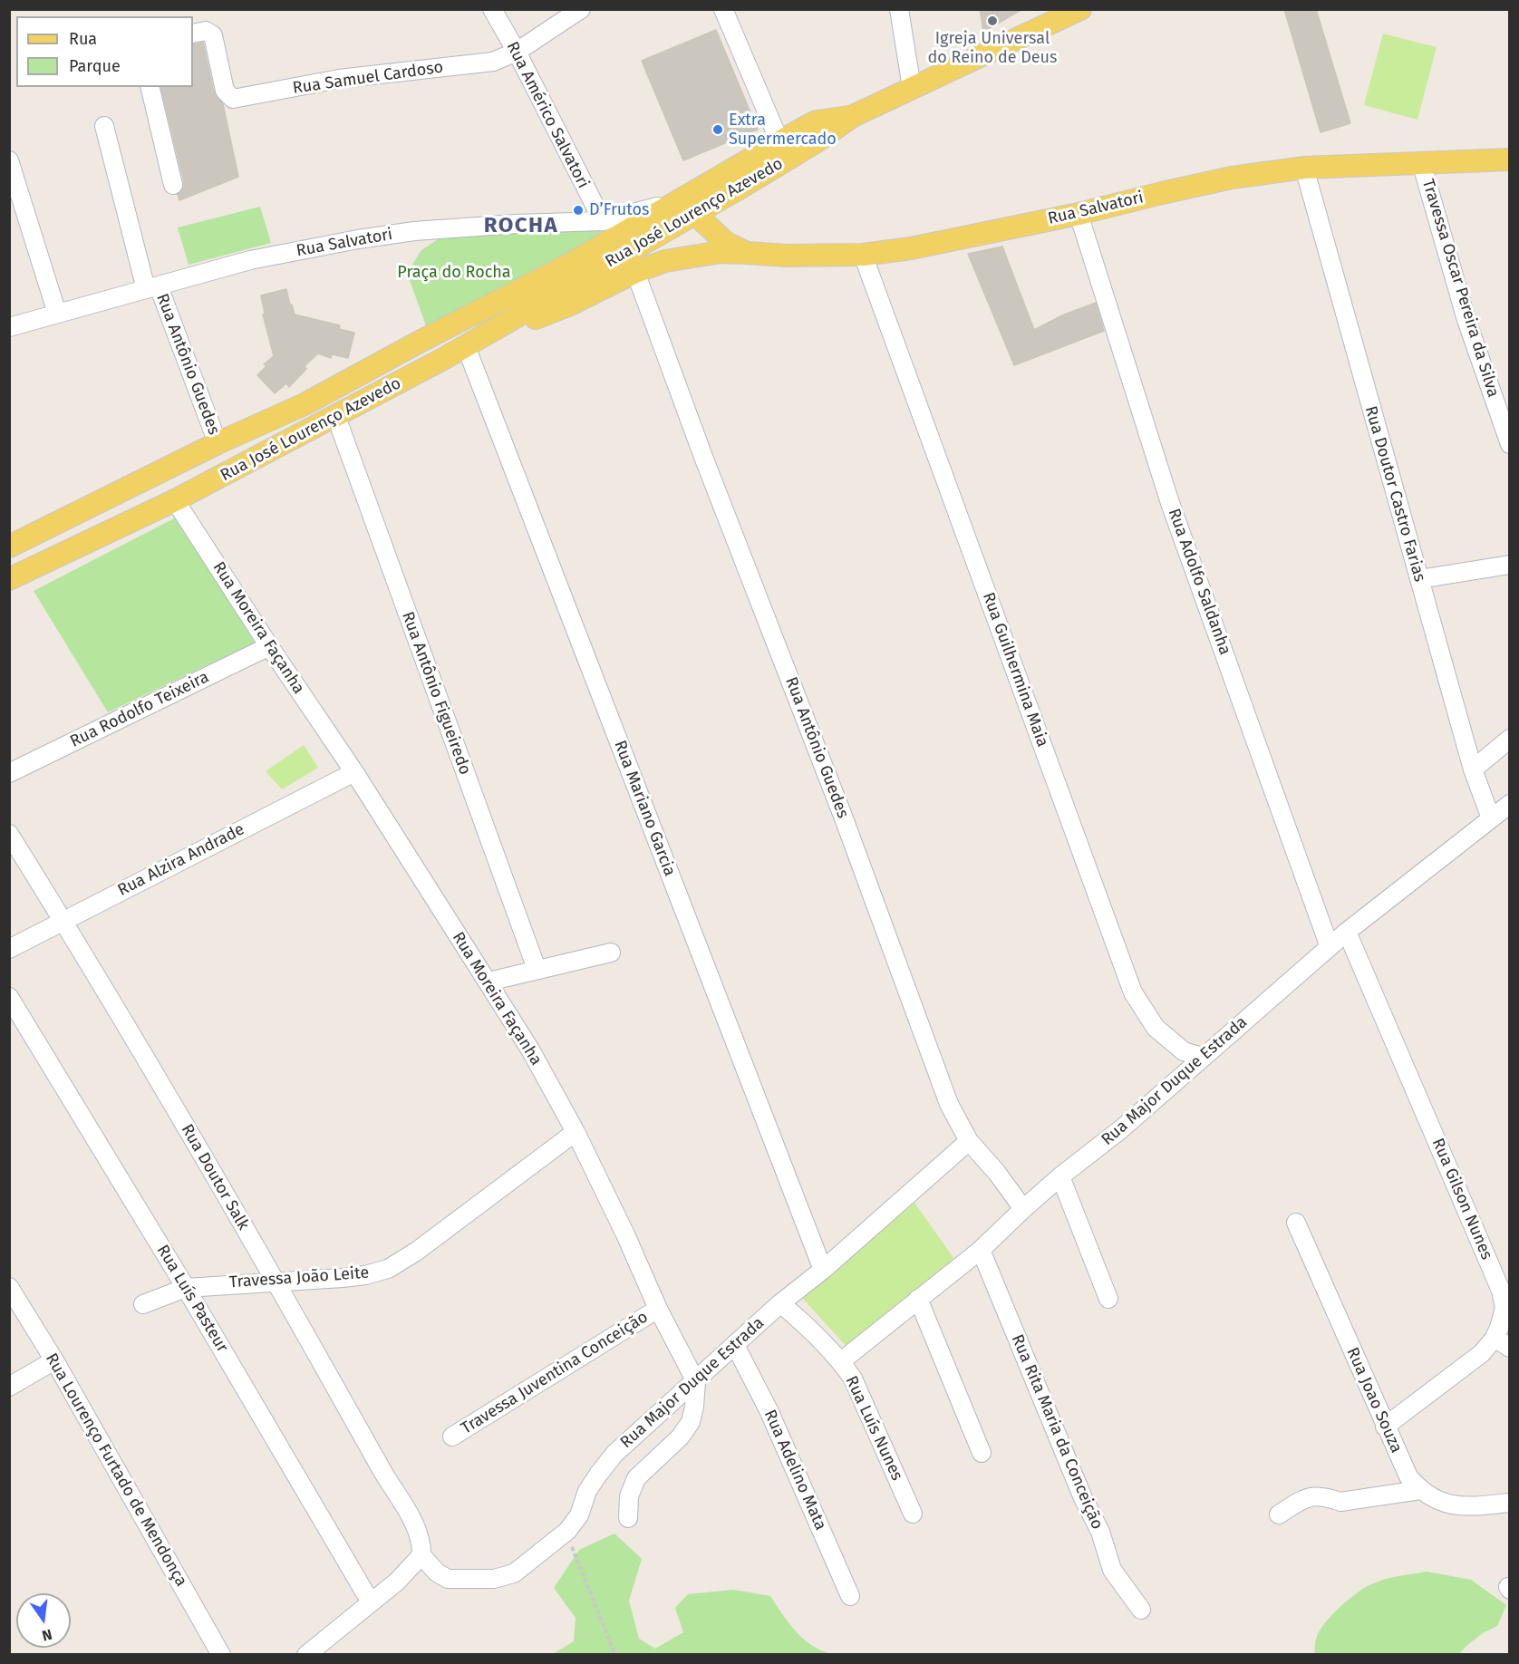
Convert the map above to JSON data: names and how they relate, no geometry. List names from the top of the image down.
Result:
{
  "streets": {
    "main road": ["Rua Salvatori", "Rua José Lourenço Azevedo"],
    "street": [
      "Rua Samuel Cardoso",
      "Rua Américo Salvatori",
      "Travessa Oscar Pereira da Silva",
      "Rua Antônio Guedes",
      "Rua Doutor Castro Farias",
      "Rua Adolfo Saldanha",
      "Rua Moreira Façanha",
      "Rua Guilhermina Maia",
      "Rua Antônio Figueiredo",
      "Rua Rodolfo Teixeira",
      "Rua Mariano Garcia",
      "Rua Alzira Andrade",
      "Rua Major Duque Estrada",
      "Rua Doutor Salk",
      "Rua Gilson Nunes",
      "Travessa João Leite",
      "Rua Luís Pasteur",
      "Travessa Juventina Conceição",
      "Rua Joao Souza",
      "Rua Luís Nunes",
      "Rua Rita Maria da Conceição",
      "Rua Lourenço Furtado de Mendonça",
      "Rua Adelino Mata"
    ]
  },
  "crossings": [
    ["Rua Samuel Cardoso", "Rua Américo Salvatori"],
    ["Rua Américo Salvatori", "Rua Salvatori"],
    ["Rua Salvatori", "Rua José Lourenço Azevedo"],
    ["Rua Salvatori", "Travessa Oscar Pereira da Silva"],
    ["Rua Salvatori", "Rua Antônio Guedes"],
    ["Rua Salvatori", "Rua Doutor Castro Farias"],
    ["Rua Salvatori", "Rua Adolfo Saldanha"],
    ["Rua Salvatori", "Rua Guilhermina Maia"],
    ["Rua José Lourenço Azevedo", "Rua Antônio Guedes"],
    ["Rua José Lourenço Azevedo", "Rua Moreira Façanha"],
    ["Rua José Lourenço Azevedo", "Rua Antônio Figueiredo"],
    ["Rua José Lourenço Azevedo", "Rua Mariano Garcia"],
    ["Rua Antônio Guedes", "Rua Major Duque Estrada"],
    ["Rua Doutor Castro Farias", "Rua Major Duque Estrada"],
    ["Rua Adolfo Saldanha", "Rua Major Duque Estrada"],
    ["Rua Moreira Façanha", "Rua Rodolfo Teixeira"],
    ["Rua Moreira Façanha", "Rua Alzira Andrade"],
    ["Rua Moreira Façanha", "Rua Major Duque Estrada"],
    ["Rua Moreira Façanha", "Travessa João Leite"],
    ["Rua Moreira Façanha", "Travessa Juventina Conceição"],
    ["Rua Guilhermina Maia", "Rua Major Duque Estrada"],
    ["Rua Mariano Garcia", "Rua Major Duque Estrada"],
    ["Rua Alzira Andrade", "Rua Doutor Salk"],
    ["Rua Major Duque Estrada", "Rua Doutor Salk"],
    ["Rua Major Duque Estrada", "Rua Gilson Nunes"],
    ["Rua Major Duque Estrada", "Rua Luís Nunes"],
    ["Rua Major Duque Estrada", "Rua Rita Maria da Conceição"],
    ["Rua Major Duque Estrada", "Rua Adelino Mata"],
    ["Rua Doutor Salk", "Travessa João Leite"],
    ["Rua Gilson Nunes", "Rua Joao Souza"],
    ["Travessa João Leite", "Rua Luís Pasteur"]
  ],
  "districts": ["ROCHA"],
  "parks": ["Praça do Rocha"],
  "places": ["Igreja Universal do Reino de Deus", "Extra Supermercado", "D’Frutos"],
  "legend": ["Rua", "Parque"],
  "north": "bottom"
}
